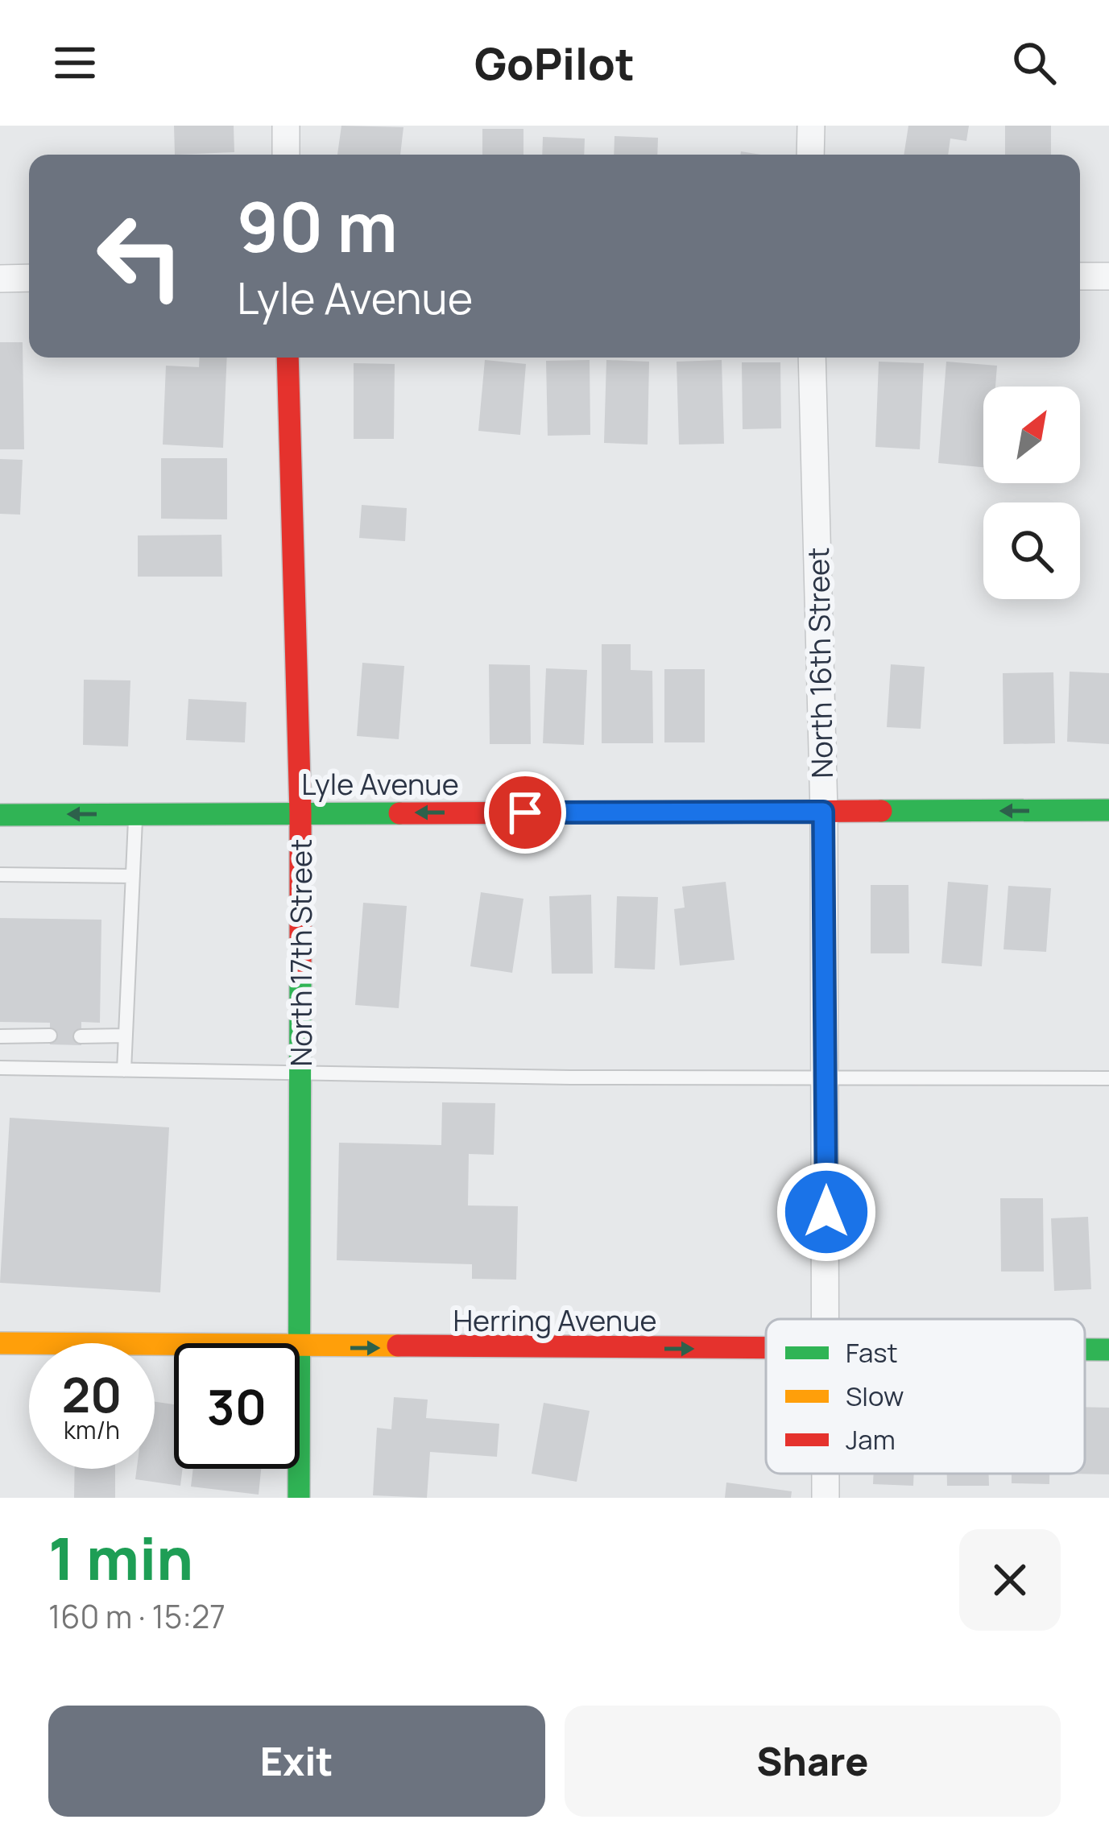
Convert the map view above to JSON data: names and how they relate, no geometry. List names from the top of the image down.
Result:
{
  "streets": {
    "main road": ["Lyle Avenue", "North 17th Street", "Herring Avenue"],
    "street": ["North 16th Street"]
  },
  "crossings": [
    ["North 16th Street", "Lyle Avenue"],
    ["Lyle Avenue", "North 17th Street"],
    ["North 17th Street", "Herring Avenue"]
  ],
  "one_way": ["Lyle Avenue", "Herring Avenue"],
  "legend": ["Fast", "Slow", "Jam"],
  "north": "top right",
  "page": {
    "header": "GoPilot",
    "turn": ["90 m", "Lyle Avenue"],
    "speed": "20 km/h",
    "limit": "30",
    "heading": ["1 min", "160 m · 15:27"],
    "buttons": ["Exit", "Share"]
  }
}
